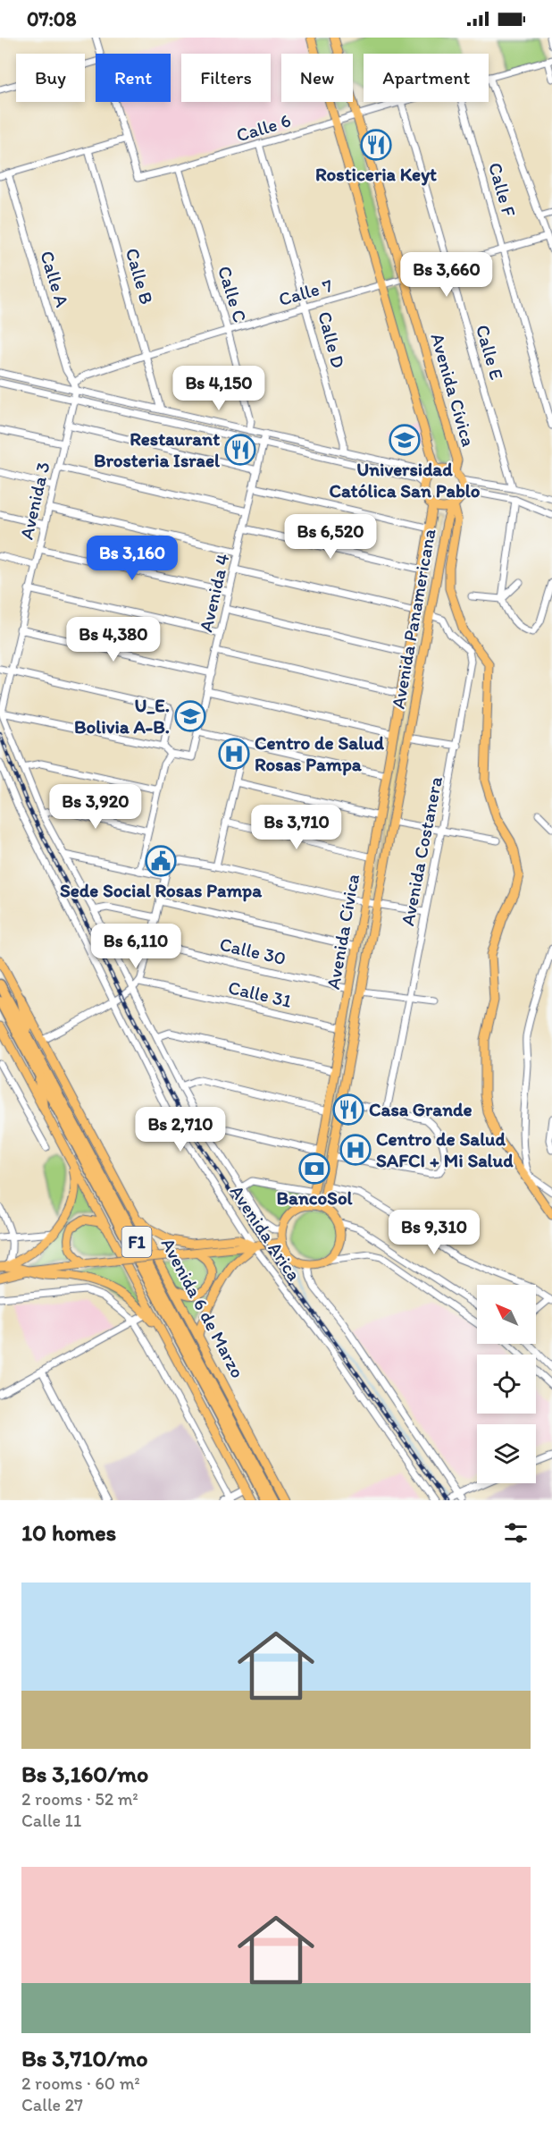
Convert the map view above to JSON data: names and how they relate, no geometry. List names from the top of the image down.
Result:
{
  "streets": {
    "highway": ["F1", "Avenida 6 de Marzo"],
    "main road": ["Avenida Cívica", "Avenida Panamericana"],
    "street": [
      "Calle 6",
      "Calle F",
      "Calle B",
      "Calle A",
      "Calle 7",
      "Calle C",
      "Calle D",
      "Calle E",
      "Avenida 3",
      "Avenida 4",
      "Avenida Costanera",
      "Calle 30",
      "Calle 31",
      "Avenida Arica"
    ]
  },
  "crossings": [
    ["Calle 6", "Calle C"],
    ["Calle 6", "Calle D"],
    ["Calle 6", "Calle E"],
    ["Calle 6", "Avenida Cívica"],
    ["Calle F", "Calle 7"],
    ["Calle B", "Calle 7"],
    ["Calle A", "Calle 7"],
    ["Calle A", "Avenida 3"],
    ["Calle 7", "Calle C"],
    ["Calle 7", "Calle D"],
    ["Calle 7", "Calle E"],
    ["Calle 7", "Avenida Cívica"],
    ["Avenida Cívica", "Avenida Panamericana"],
    ["Avenida Cívica", "Calle 30"],
    ["Avenida Cívica", "Calle 31"],
    ["Avenida Cívica", "Avenida Arica"],
    ["Avenida 3", "Avenida Arica"],
    ["Avenida Panamericana", "Avenida Costanera"]
  ],
  "places": {
    "restaurant": ["Rosticeria Keyt", "Restaurant Brosteria Israel", "Casa Grande"],
    "school or university": ["Universidad Católica San Pablo", "U_E. Bolivia A-B."],
    "hospital": ["Centro de Salud Rosas Pampa", "Centro de Salud SAFCI + Mi Salud"],
    "public building": ["Sede Social Rosas Pampa"],
    "bank": ["BancoSol"]
  },
  "north": "top left",
  "page": {
    "status": "07:08",
    "chip": [
      "Buy",
      "Rent",
      "Filters",
      "New",
      "Apartment"
    ],
    "price": [
      "Bs 3,660",
      "Bs 4,150",
      "Bs 6,520",
      "Bs 3,160",
      "Bs 4,380",
      "Bs 3,920",
      "Bs 3,710",
      "Bs 6,110",
      "Bs 2,710",
      "Bs 9,310"
    ],
    "heading": "10 homes",
    "list": [
      {
        "name": "Bs 3,160/mo",
        "note": "2 rooms · 52 m² · Calle 11"
      },
      {
        "name": "Bs 3,710/mo",
        "note": "2 rooms · 60 m² · Calle 27"
      }
    ]
  }
}
